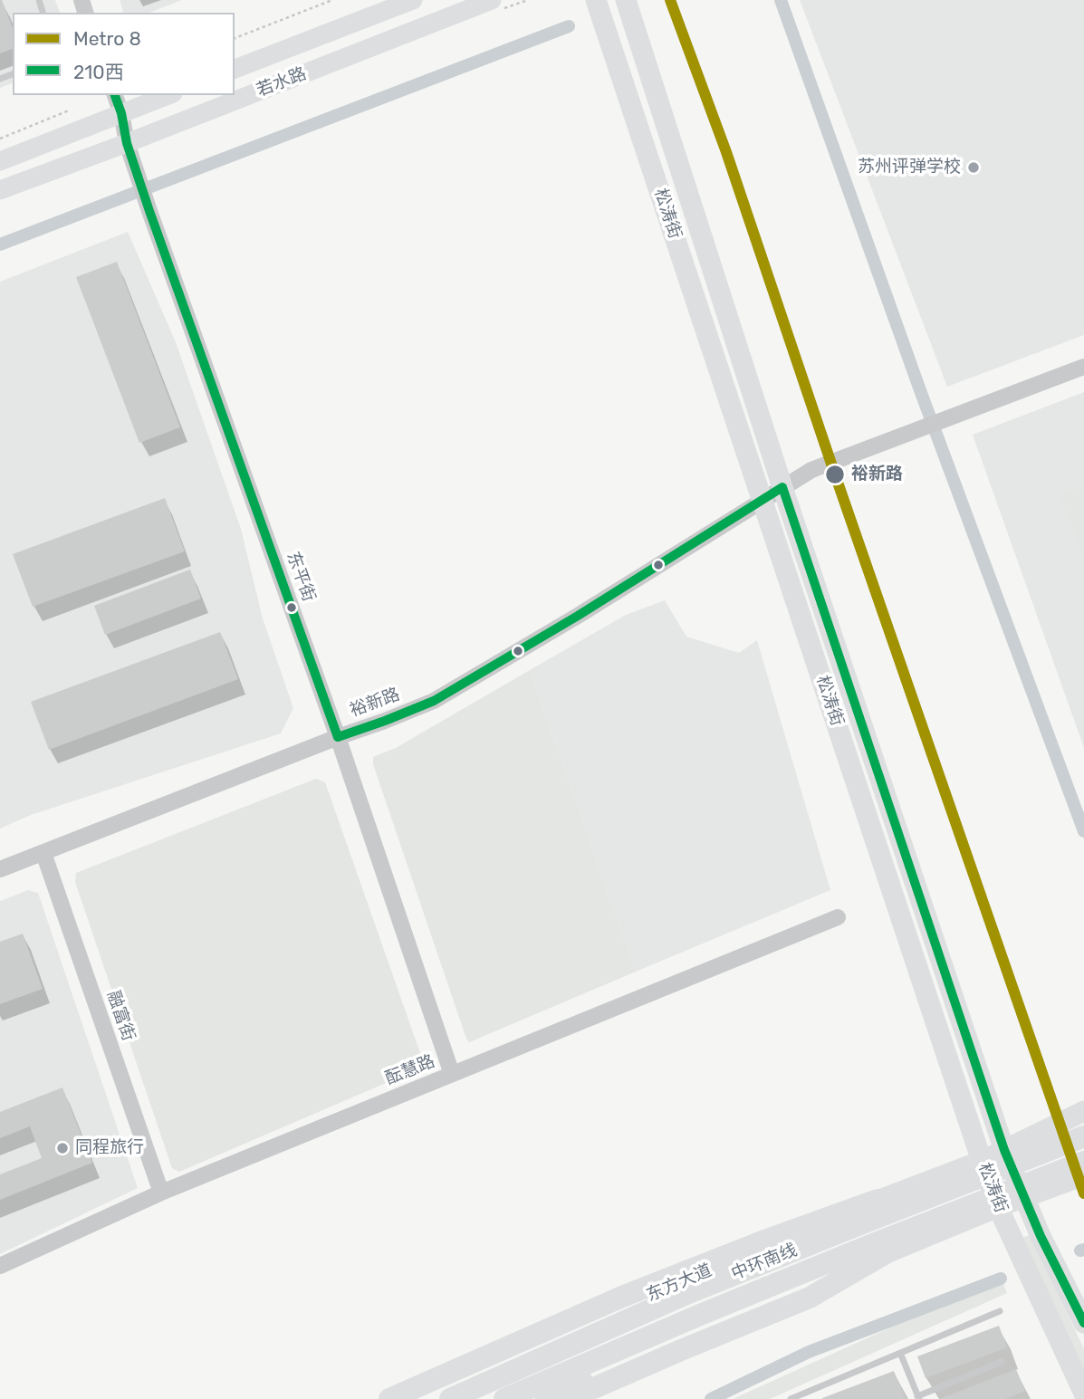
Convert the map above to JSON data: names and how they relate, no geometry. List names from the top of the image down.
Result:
{
  "streets": {
    "highway": ["中环南线"],
    "main road": ["若水路", "松涛街", "东方大道"],
    "street": [
      "东平街",
      "裕新路",
      "融富街",
      "酝慧路"
    ]
  },
  "crossings": [
    ["若水路", "东平街"],
    ["松涛街", "裕新路"],
    ["松涛街", "东方大道"],
    ["东平街", "裕新路"],
    ["东平街", "酝慧路"],
    ["裕新路", "融富街"],
    ["融富街", "酝慧路"]
  ],
  "places": ["苏州评弹学校", "裕新路", "同程旅行"],
  "lines": ["metro line 8", "transit line 210西"],
  "legend": ["Metro 8", "210西"]
}
